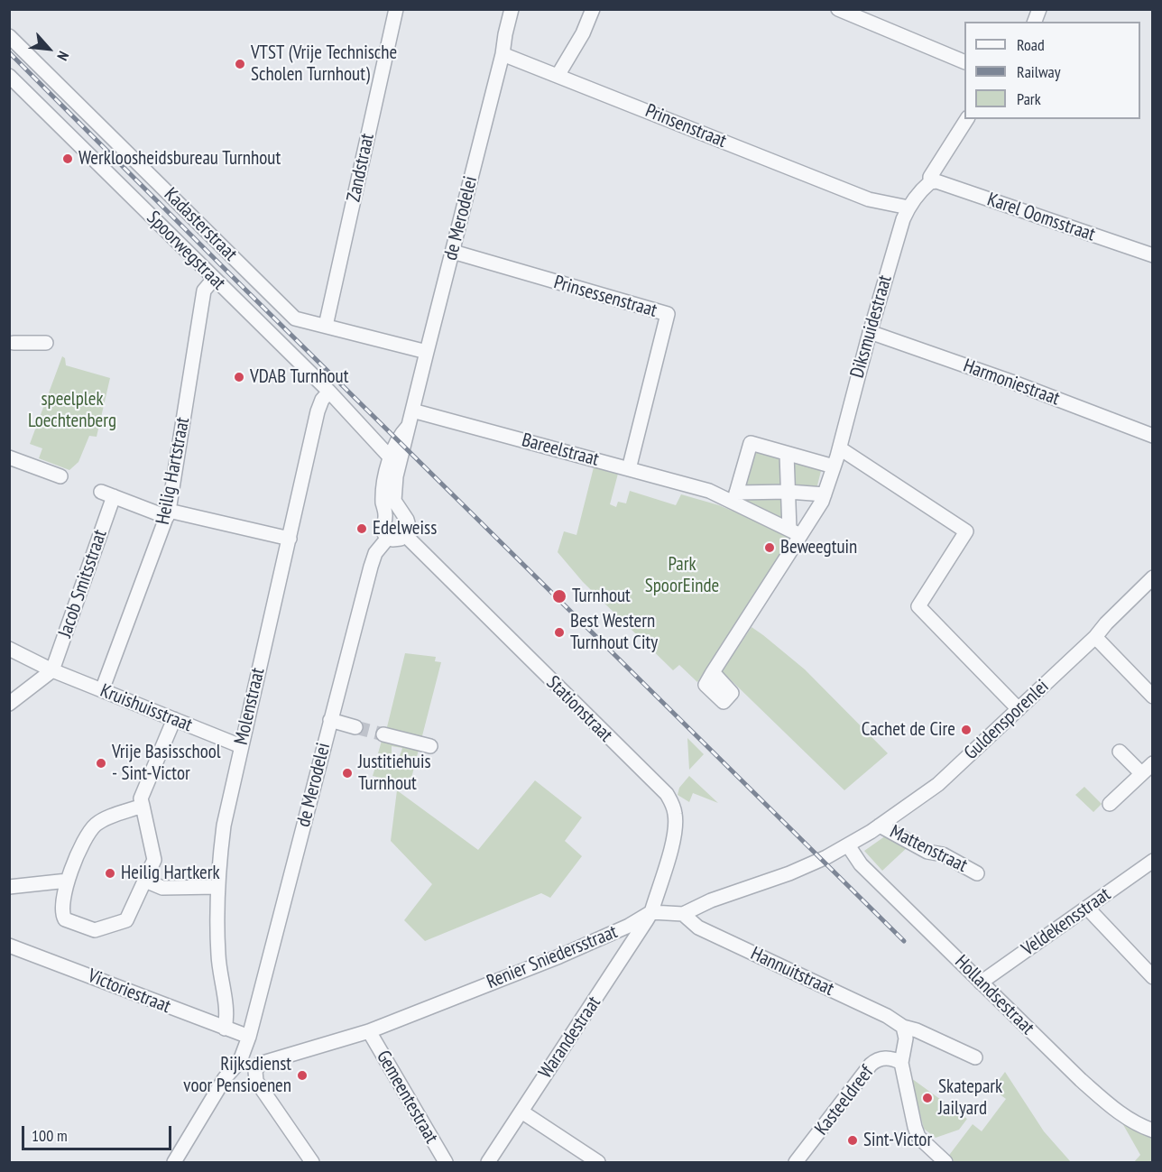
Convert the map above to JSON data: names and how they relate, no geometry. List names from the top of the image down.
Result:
{
  "streets": {
    "street": [
      "Prinsenstraat",
      "Zandstraat",
      "Karel Oomsstraat",
      "de Merodelei",
      "Kadasterstraat",
      "Spoorwegstraat",
      "Prinsessenstraat",
      "Diksmuidestraat",
      "Harmoniestraat",
      "Bareelstraat",
      "Heilig Hartstraat",
      "Jacob Smitsstraat",
      "Molenstraat",
      "Kruishuisstraat",
      "Stationstraat",
      "Guldensporenlei",
      "Mattenstraat",
      "Veldekensstraat",
      "Renier Sniedersstraat",
      "Hannuitstraat",
      "Victoriestraat",
      "Hollandsestraat",
      "Warandestraat",
      "Gemeentestraat",
      "Kasteeldreef"
    ]
  },
  "crossings": [
    ["Prinsenstraat", "de Merodelei"],
    ["Prinsenstraat", "Diksmuidestraat"],
    ["Zandstraat", "Kadasterstraat"],
    ["Karel Oomsstraat", "Diksmuidestraat"],
    ["de Merodelei", "Kadasterstraat"],
    ["de Merodelei", "Spoorwegstraat"],
    ["de Merodelei", "Prinsessenstraat"],
    ["de Merodelei", "Bareelstraat"],
    ["de Merodelei", "Stationstraat"],
    ["de Merodelei", "Victoriestraat"],
    ["Spoorwegstraat", "Heilig Hartstraat"],
    ["Spoorwegstraat", "Molenstraat"],
    ["Prinsessenstraat", "Bareelstraat"],
    ["Diksmuidestraat", "Harmoniestraat"],
    ["Diksmuidestraat", "Bareelstraat"],
    ["Heilig Hartstraat", "Jacob Smitsstraat"],
    ["Heilig Hartstraat", "Kruishuisstraat"],
    ["Jacob Smitsstraat", "Kruishuisstraat"],
    ["Molenstraat", "Kruishuisstraat"],
    ["Molenstraat", "Victoriestraat"],
    ["Stationstraat", "Renier Sniedersstraat"],
    ["Stationstraat", "Warandestraat"],
    ["Guldensporenlei", "Mattenstraat"],
    ["Guldensporenlei", "Hollandsestraat"],
    ["Veldekensstraat", "Hollandsestraat"],
    ["Renier Sniedersstraat", "Warandestraat"],
    ["Renier Sniedersstraat", "Gemeentestraat"]
  ],
  "parks": ["speelplek Loechtenberg", "Park SpoorEinde"],
  "places": [
    "VTST (Vrije Technische Scholen Turnhout)",
    "Werkloosheidsbureau Turnhout",
    "VDAB Turnhout",
    "Edelweiss",
    "Beweegtuin",
    "Turnhout",
    "Best Western Turnhout City",
    "Cachet de Cire",
    "Vrije Basisschool - Sint-Victor",
    "Justitiehuis Turnhout",
    "Heilig Hartkerk",
    "Rijksdienst voor Pensioenen",
    "Skatepark Jailyard",
    "Sint-Victor"
  ],
  "legend": ["Road", "Railway", "Park"],
  "scale_bar": "100 m",
  "north": "bottom right"
}
